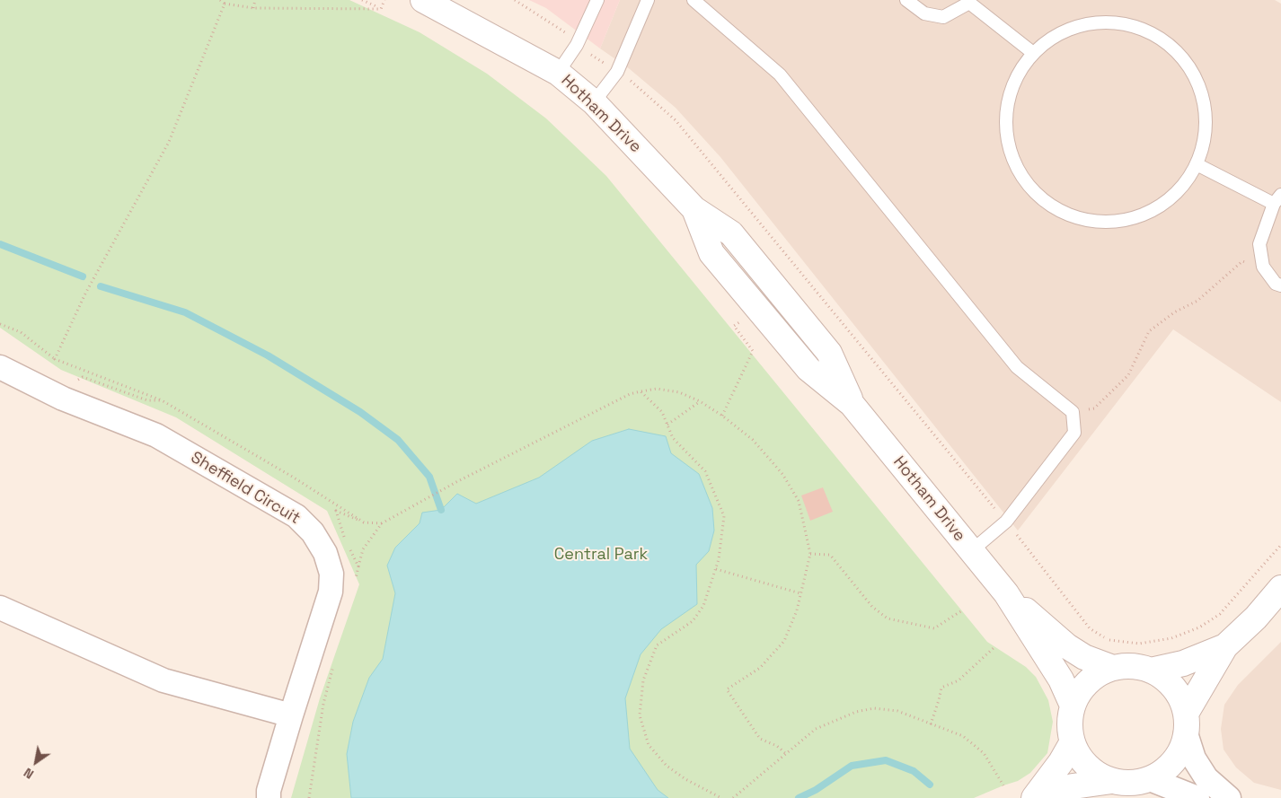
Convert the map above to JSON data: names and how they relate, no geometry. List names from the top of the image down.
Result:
{
  "streets": {
    "street": ["Hotham Drive", "Sheffield Circuit"]
  },
  "parks": ["Central Park"],
  "north": "bottom left"
}
